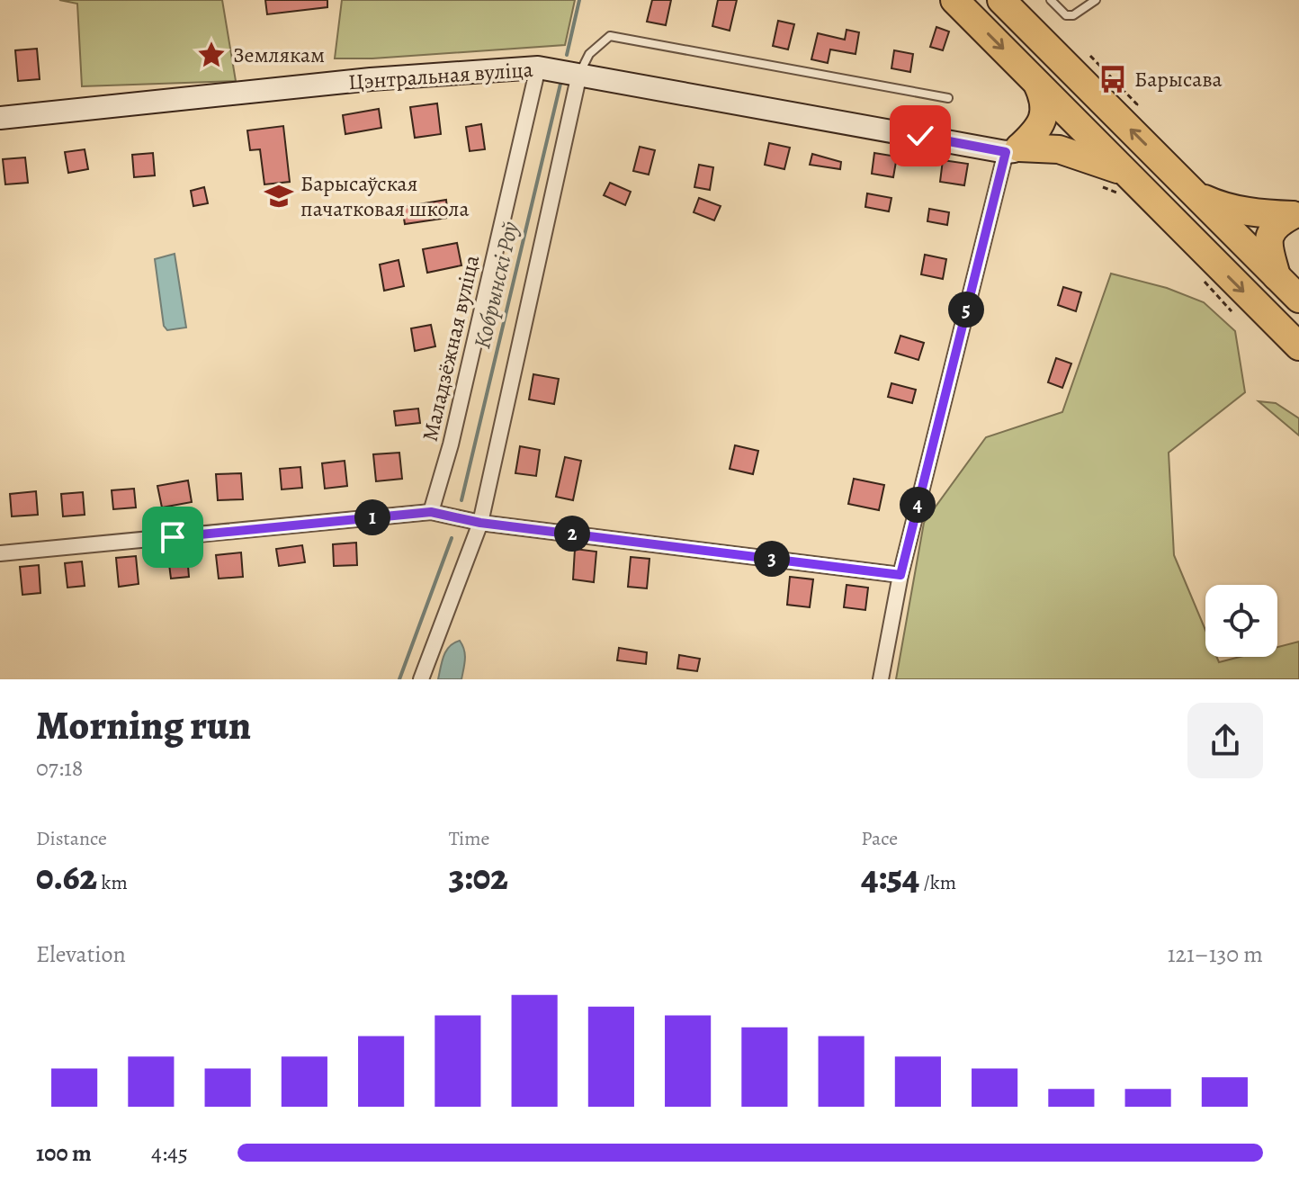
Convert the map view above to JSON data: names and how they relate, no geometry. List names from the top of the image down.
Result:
{
  "streets": {
    "street": ["Цэнтральная вуліца", "Маладзёжная вуліца"]
  },
  "crossings": [
    ["Цэнтральная вуліца", "Маладзёжная вуліца"]
  ],
  "water": ["Кобрынскі Роў"],
  "places": {
    "place": ["Землякам"],
    "bus stop": ["Барысава"],
    "school or university": ["Барысаўская пачатковая школа"]
  },
  "page": {
    "pins": [
      "5",
      "4",
      "1",
      "2",
      "3"
    ],
    "heading": ["Morning run", "07:18"],
    "stats": [
      ["Distance", "0.62 km"],
      ["Time", "3:02"],
      ["Pace", "4:54 /km"]
    ],
    "chart": ["Elevation", "121–130 m"],
    "list": [
      {
        "name": "100 m",
        "note": "4:45"
      }
    ]
  }
}
